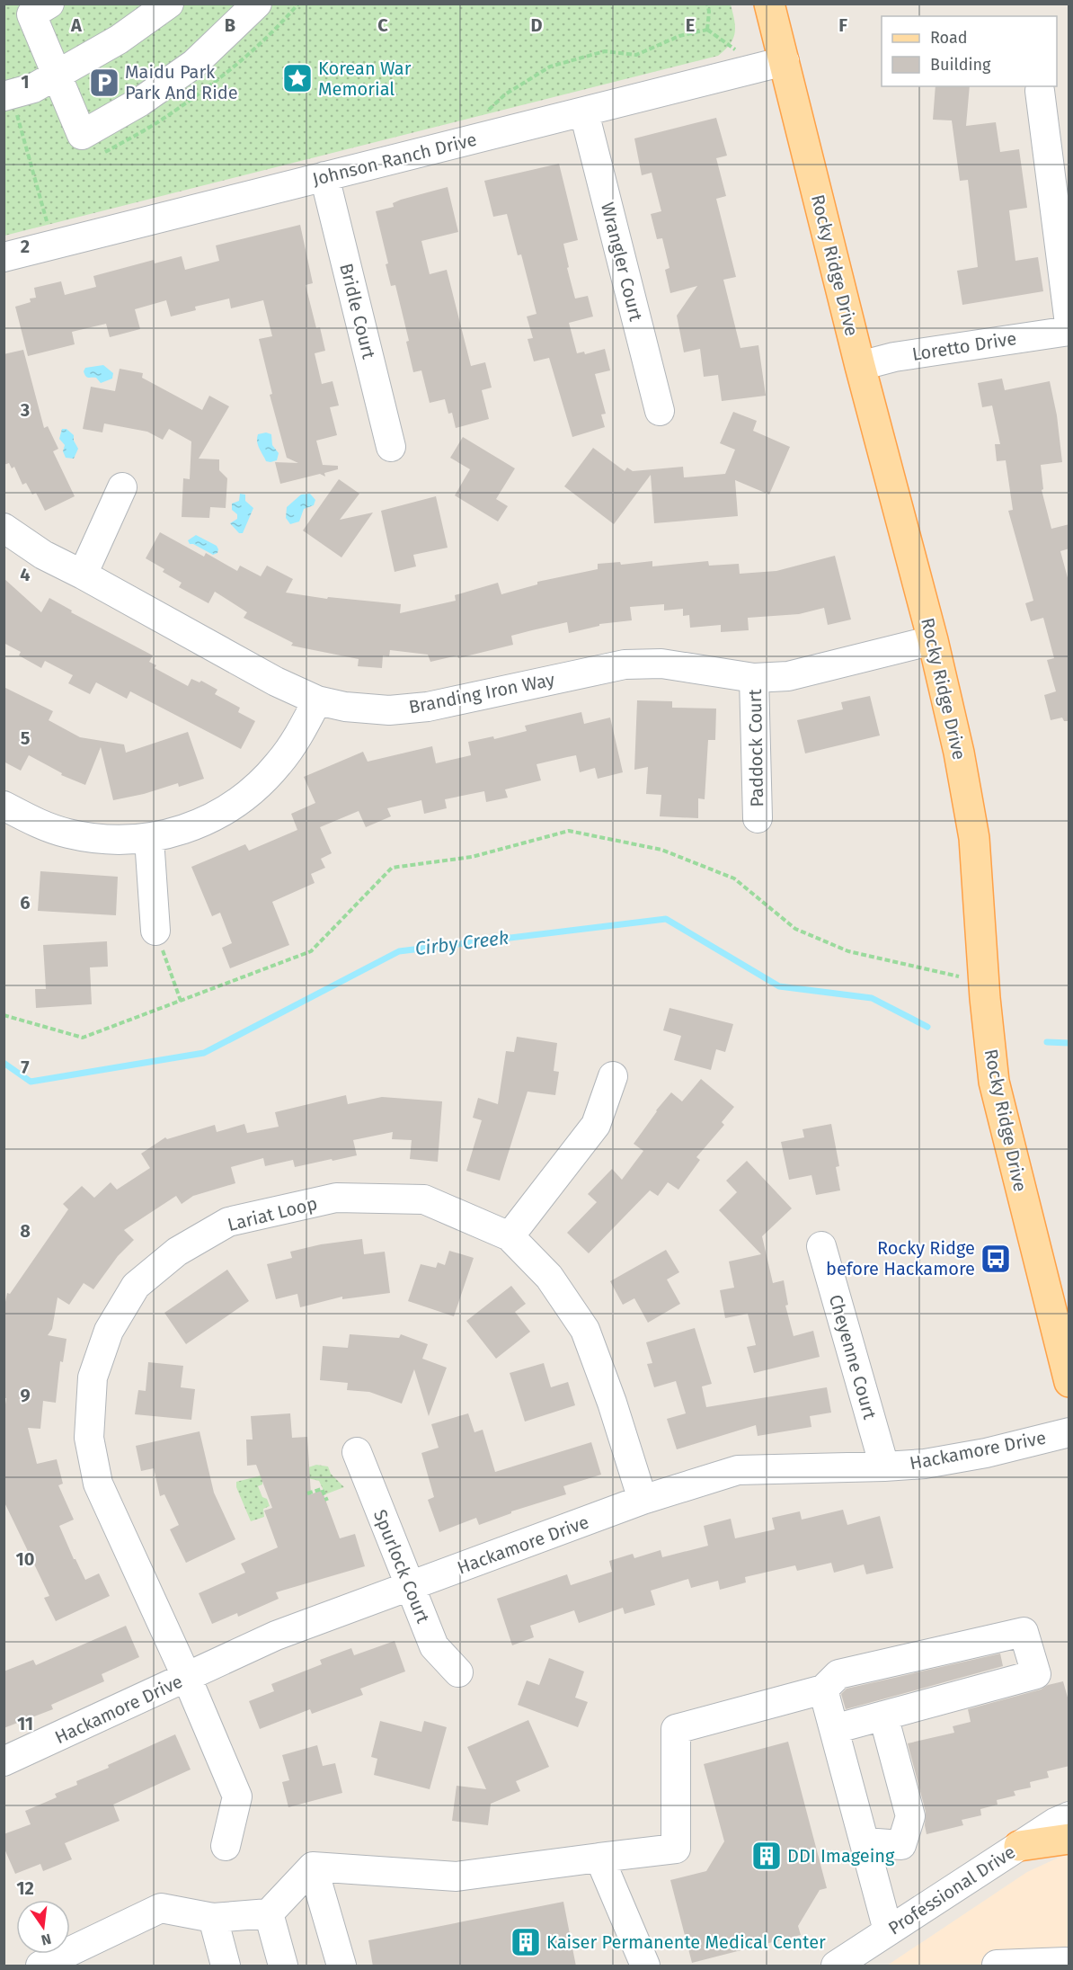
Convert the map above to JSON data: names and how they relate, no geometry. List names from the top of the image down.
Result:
{
  "streets": {
    "main road": ["Rocky Ridge Drive"],
    "street": [
      "Johnson Ranch Drive",
      "Wrangler Court",
      "Bridle Court",
      "Loretto Drive",
      "Branding Iron Way",
      "Paddock Court",
      "Lariat Loop",
      "Cheyenne Court",
      "Hackamore Drive",
      "Spurlock Court",
      "Professional Drive"
    ]
  },
  "crossings": [
    ["Johnson Ranch Drive", "Wrangler Court"],
    ["Johnson Ranch Drive", "Rocky Ridge Drive"],
    ["Johnson Ranch Drive", "Bridle Court"],
    ["Rocky Ridge Drive", "Loretto Drive"],
    ["Rocky Ridge Drive", "Branding Iron Way"],
    ["Branding Iron Way", "Paddock Court"],
    ["Lariat Loop", "Hackamore Drive"],
    ["Cheyenne Court", "Hackamore Drive"],
    ["Hackamore Drive", "Spurlock Court"]
  ],
  "water": ["Cirby Creek"],
  "places": {
    "place": ["Korean War Memorial"],
    "parking": ["Maidu Park Park And Ride"],
    "bus stop": ["Rocky Ridge before Hackamore"],
    "building": ["DDI Imageing", "Kaiser Permanente Medical Center"]
  },
  "legend": ["Road", "Building"],
  "north": "bottom",
  "grid": {
    "columns": [
      "A",
      "B",
      "C",
      "D",
      "E",
      "F"
    ],
    "rows": [
      "1",
      "2",
      "3",
      "4",
      "5",
      "6",
      "7",
      "8",
      "9",
      "10",
      "11",
      "12"
    ]
  }
}
